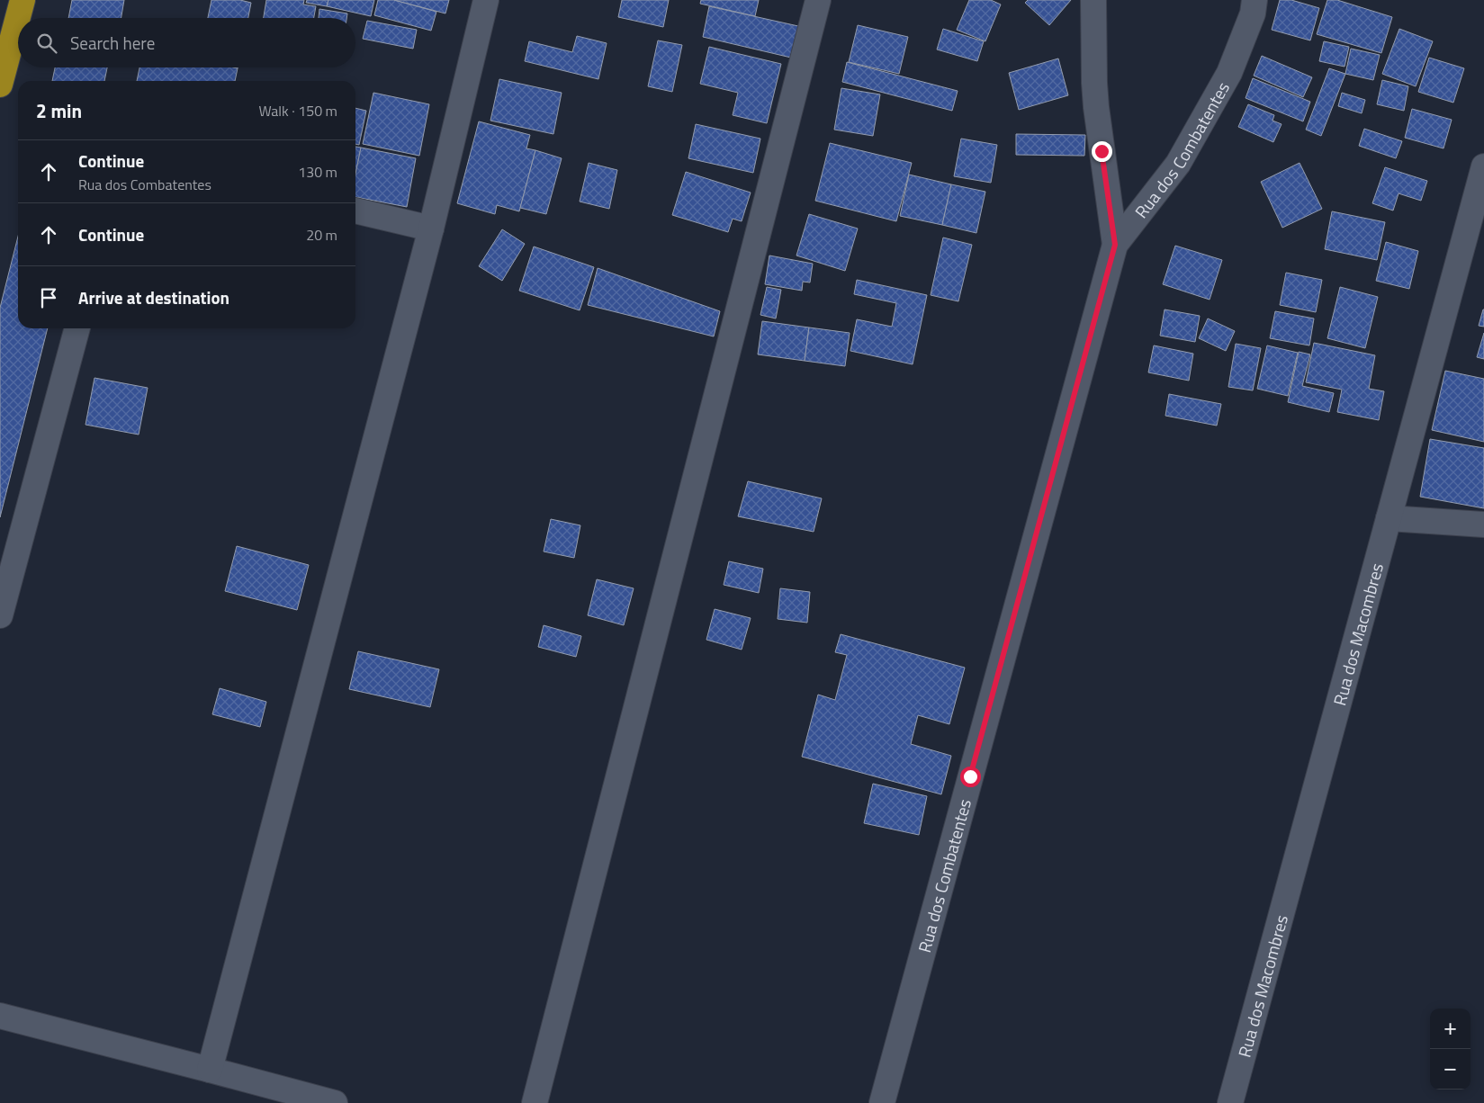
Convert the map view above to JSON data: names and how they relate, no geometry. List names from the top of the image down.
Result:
{
  "streets": {
    "street": ["Rua dos Combatentes", "Rua dos Macombres"]
  },
  "page": {
    "search": "Search here",
    "heading": ["2 min", "Walk · 150 m"],
    "list": [
      ["Continue", "Rua dos Combatentes", "130 m"],
      ["Continue", "20 m"],
      "Arrive at destination"
    ],
    "map_buttons": ["+", "−"]
  }
}
